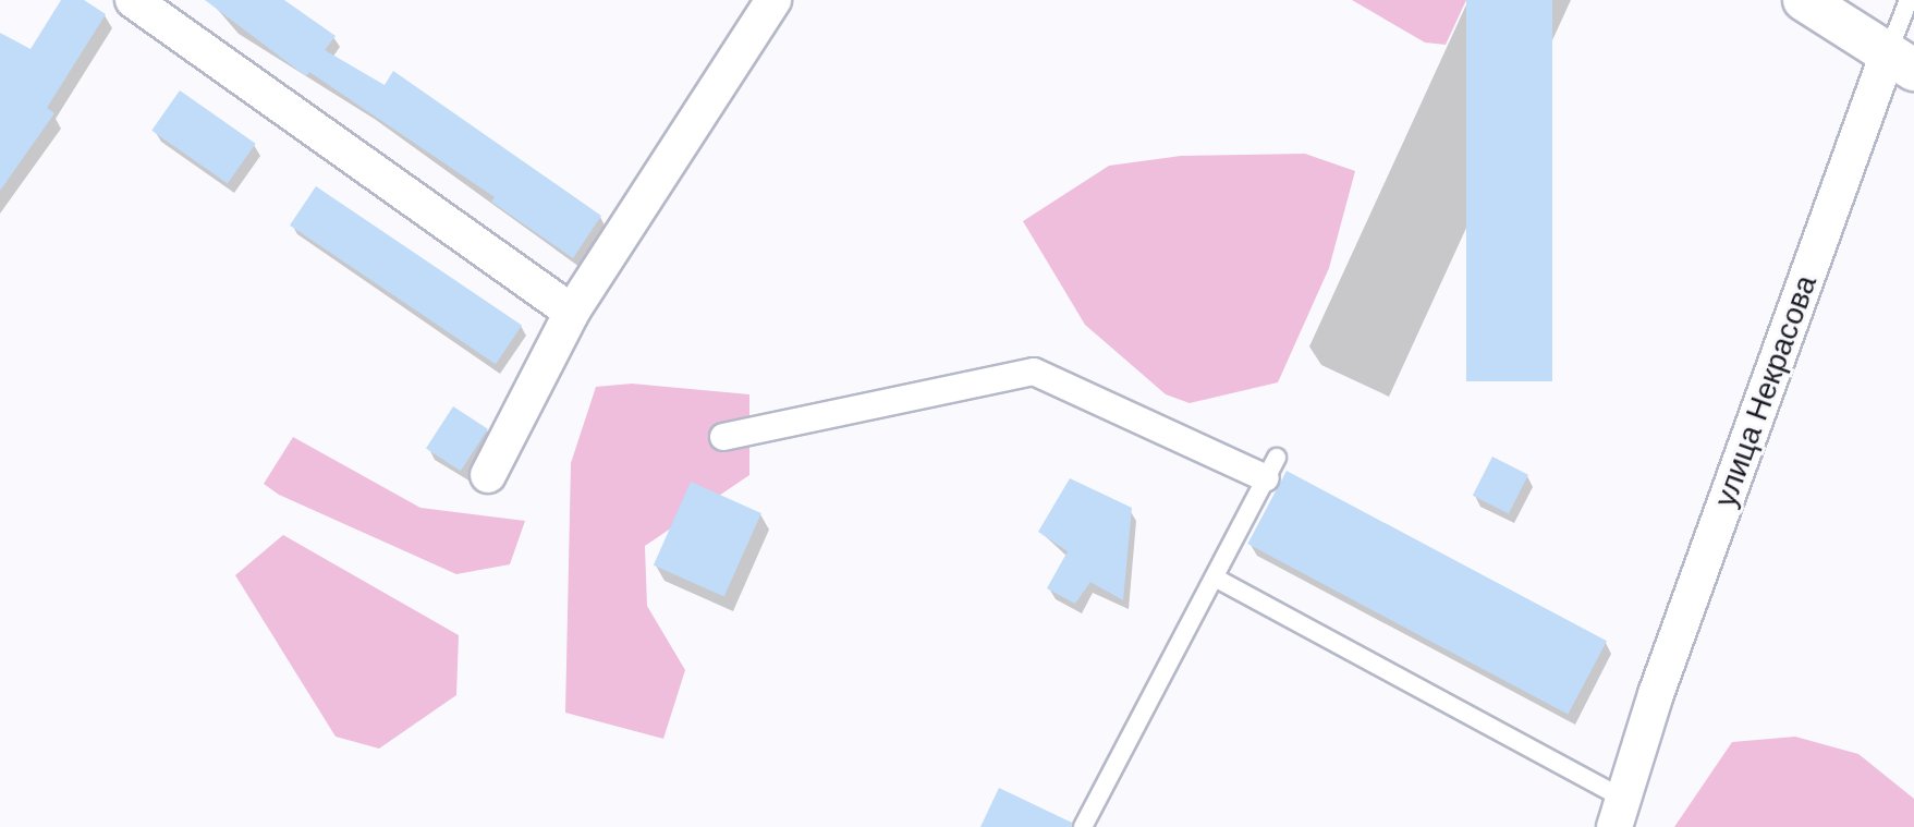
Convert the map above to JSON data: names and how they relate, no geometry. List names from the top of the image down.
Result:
{
  "streets": {
    "street": ["улица Некрасова"]
  }
}
